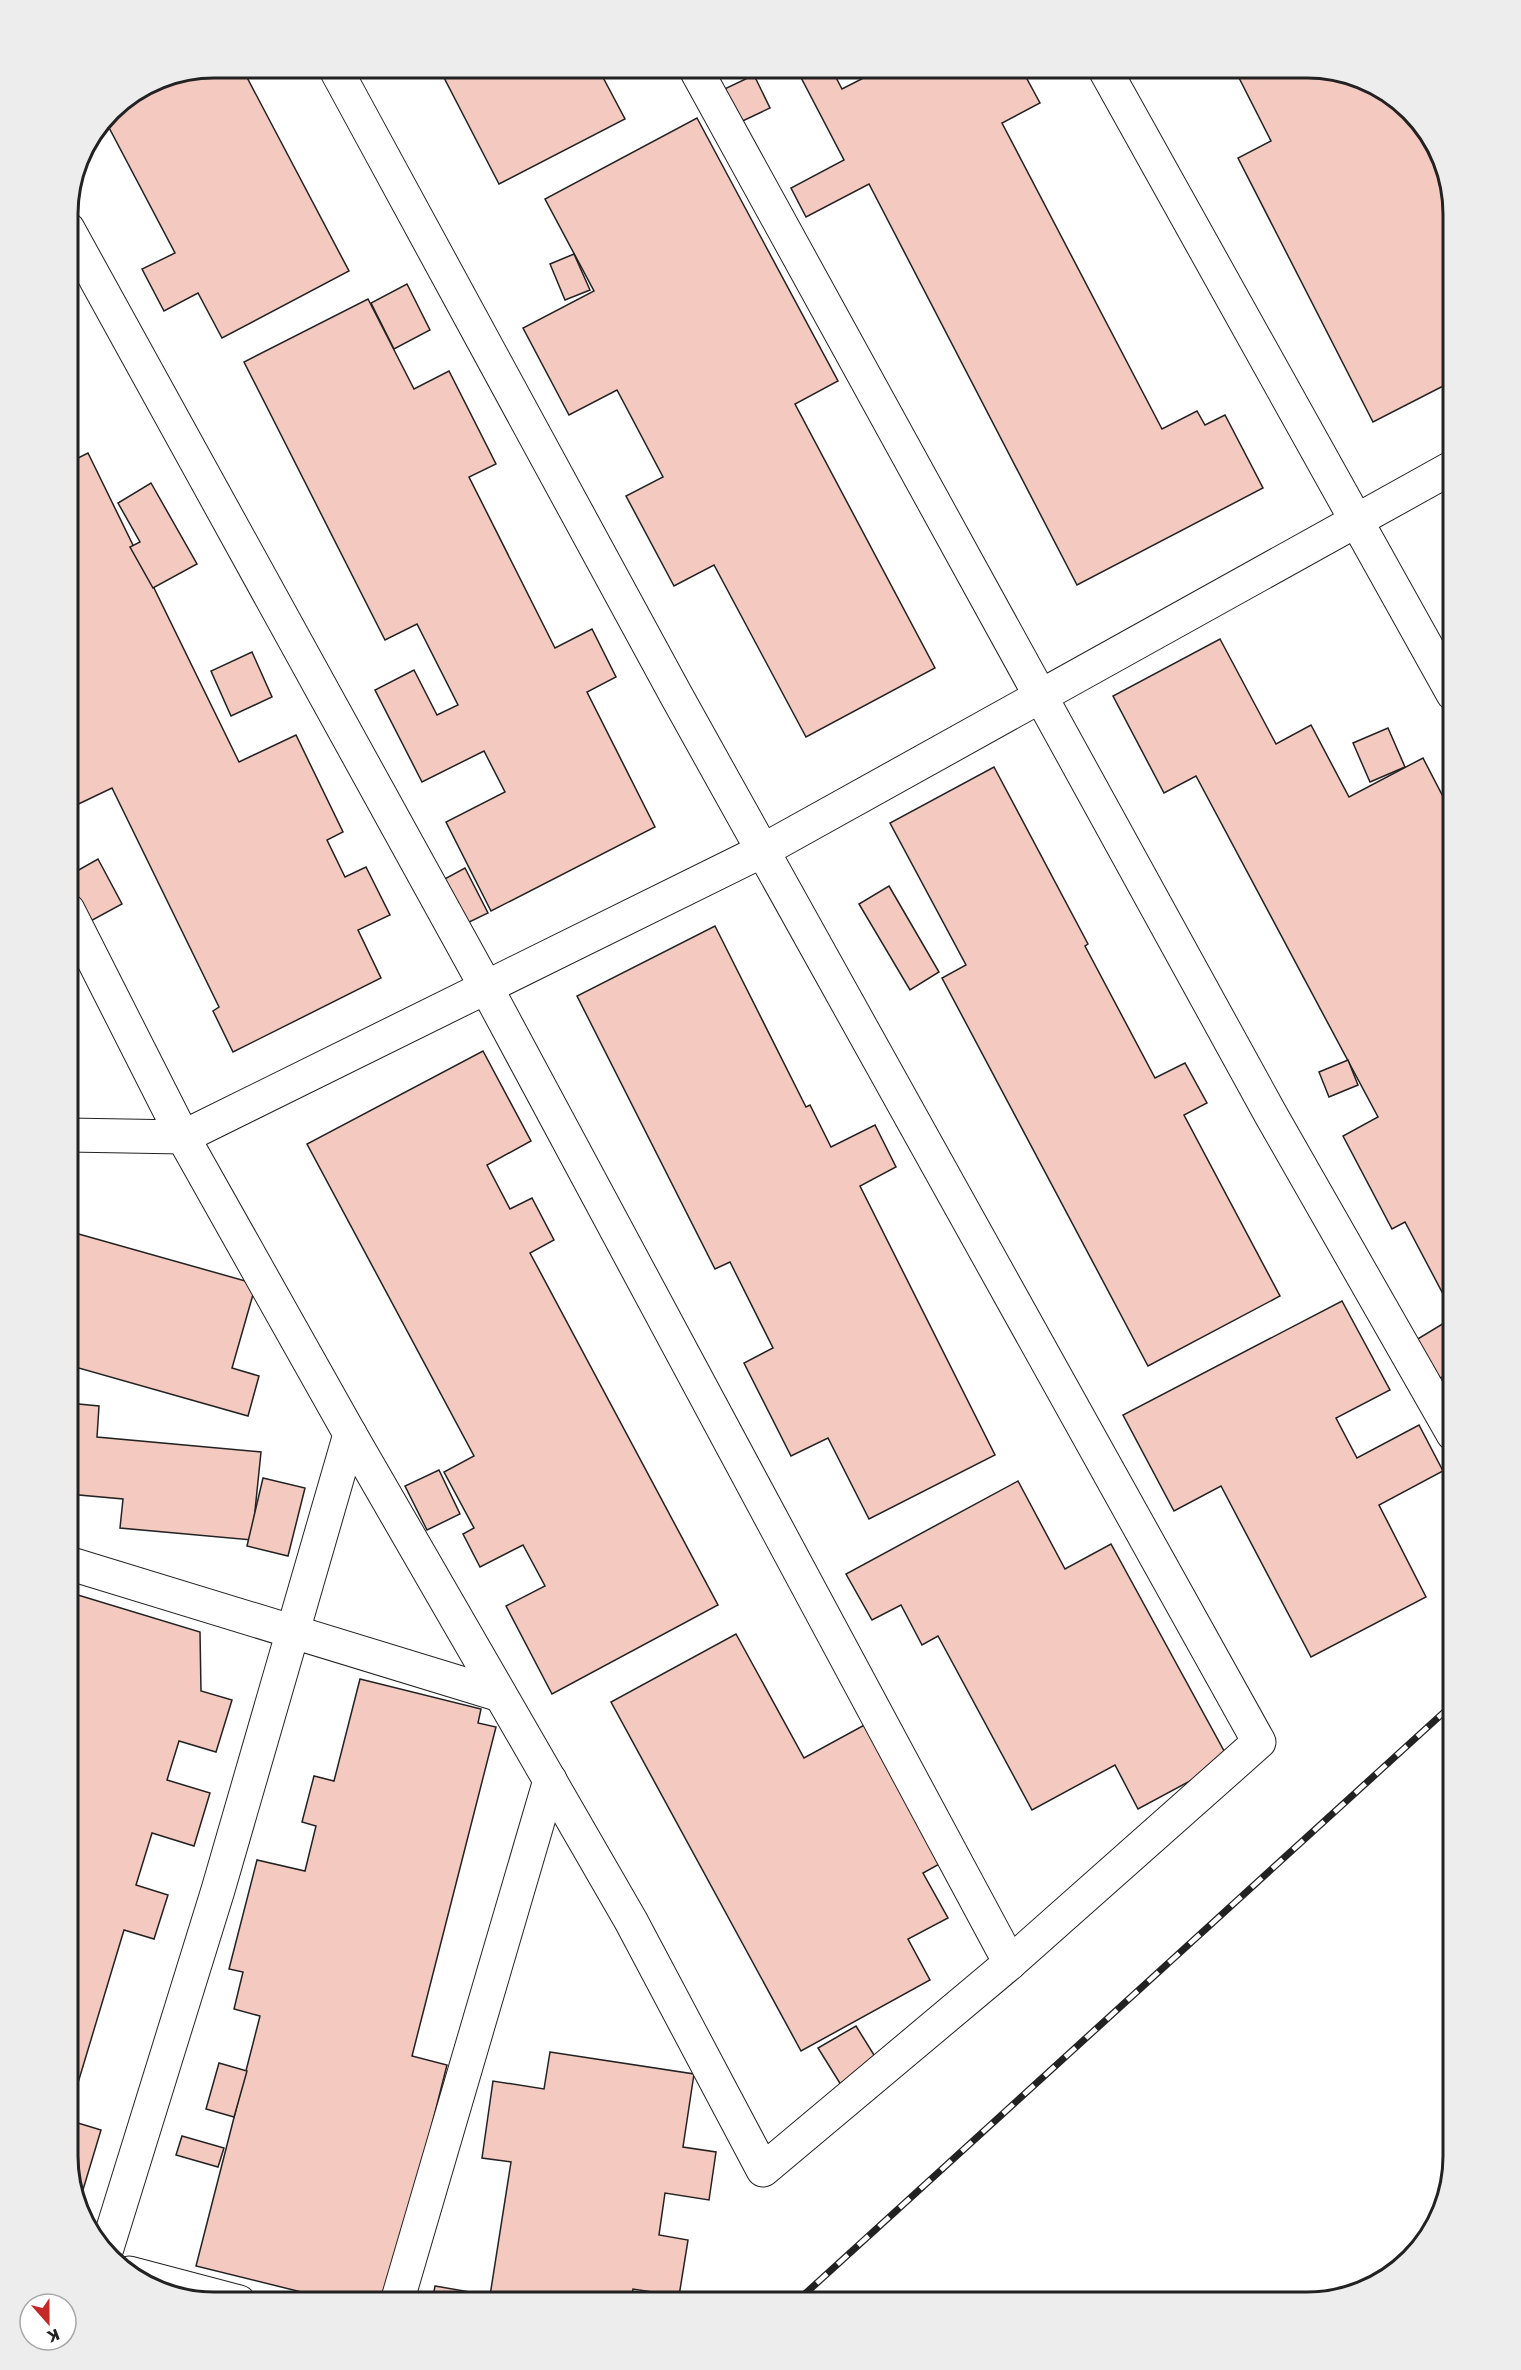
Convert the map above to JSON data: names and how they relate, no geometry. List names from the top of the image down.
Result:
{
  "north": "bottom"
}
